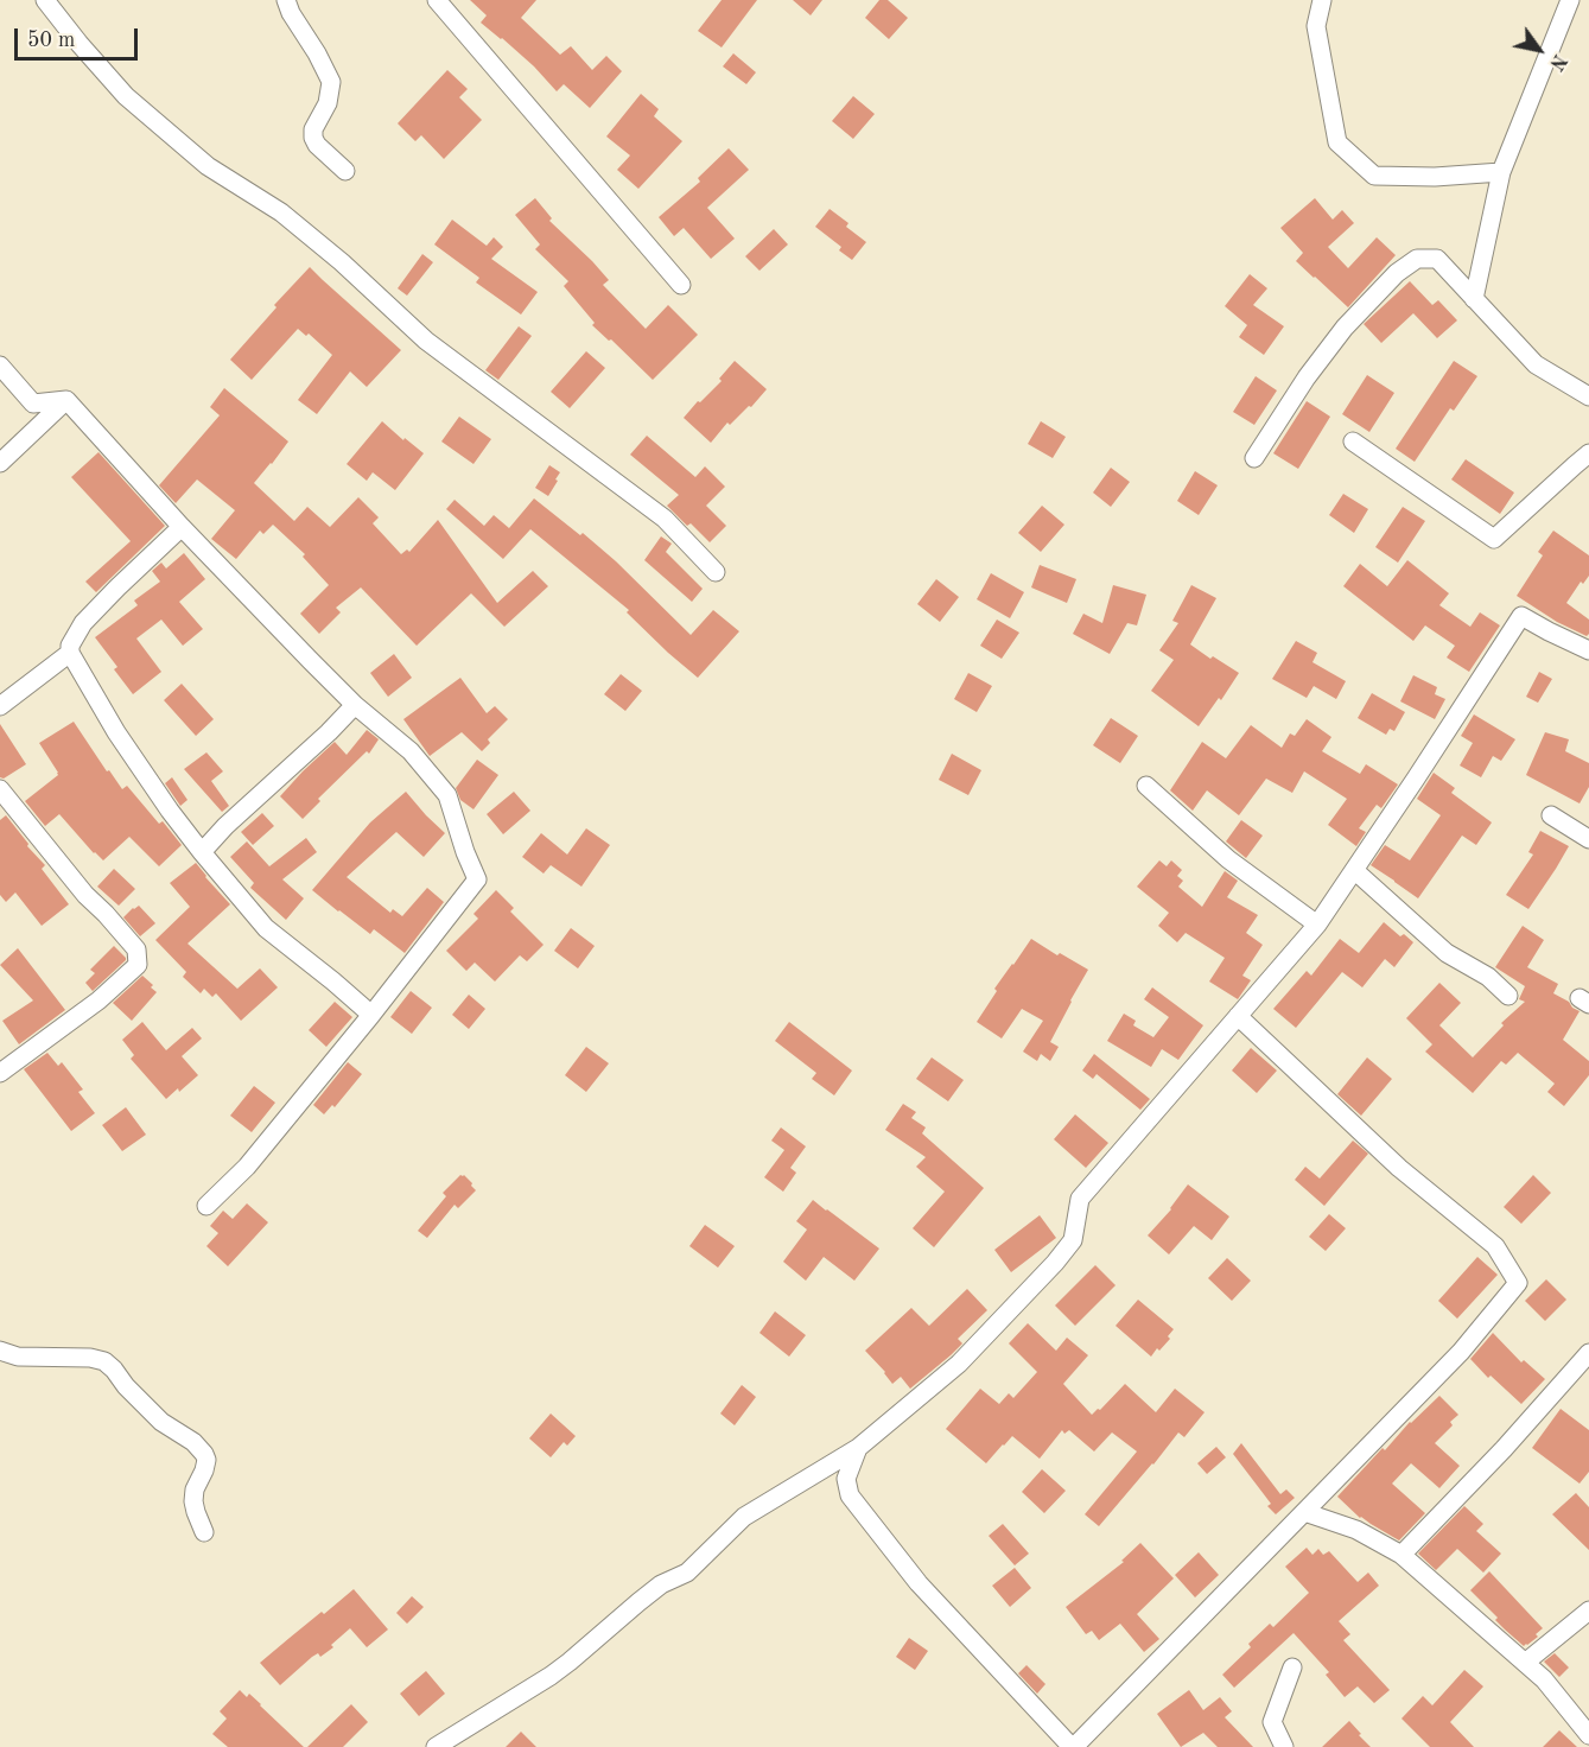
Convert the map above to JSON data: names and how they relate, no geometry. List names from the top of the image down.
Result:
{
  "scale_bar": "50 m",
  "north": "bottom right"
}
